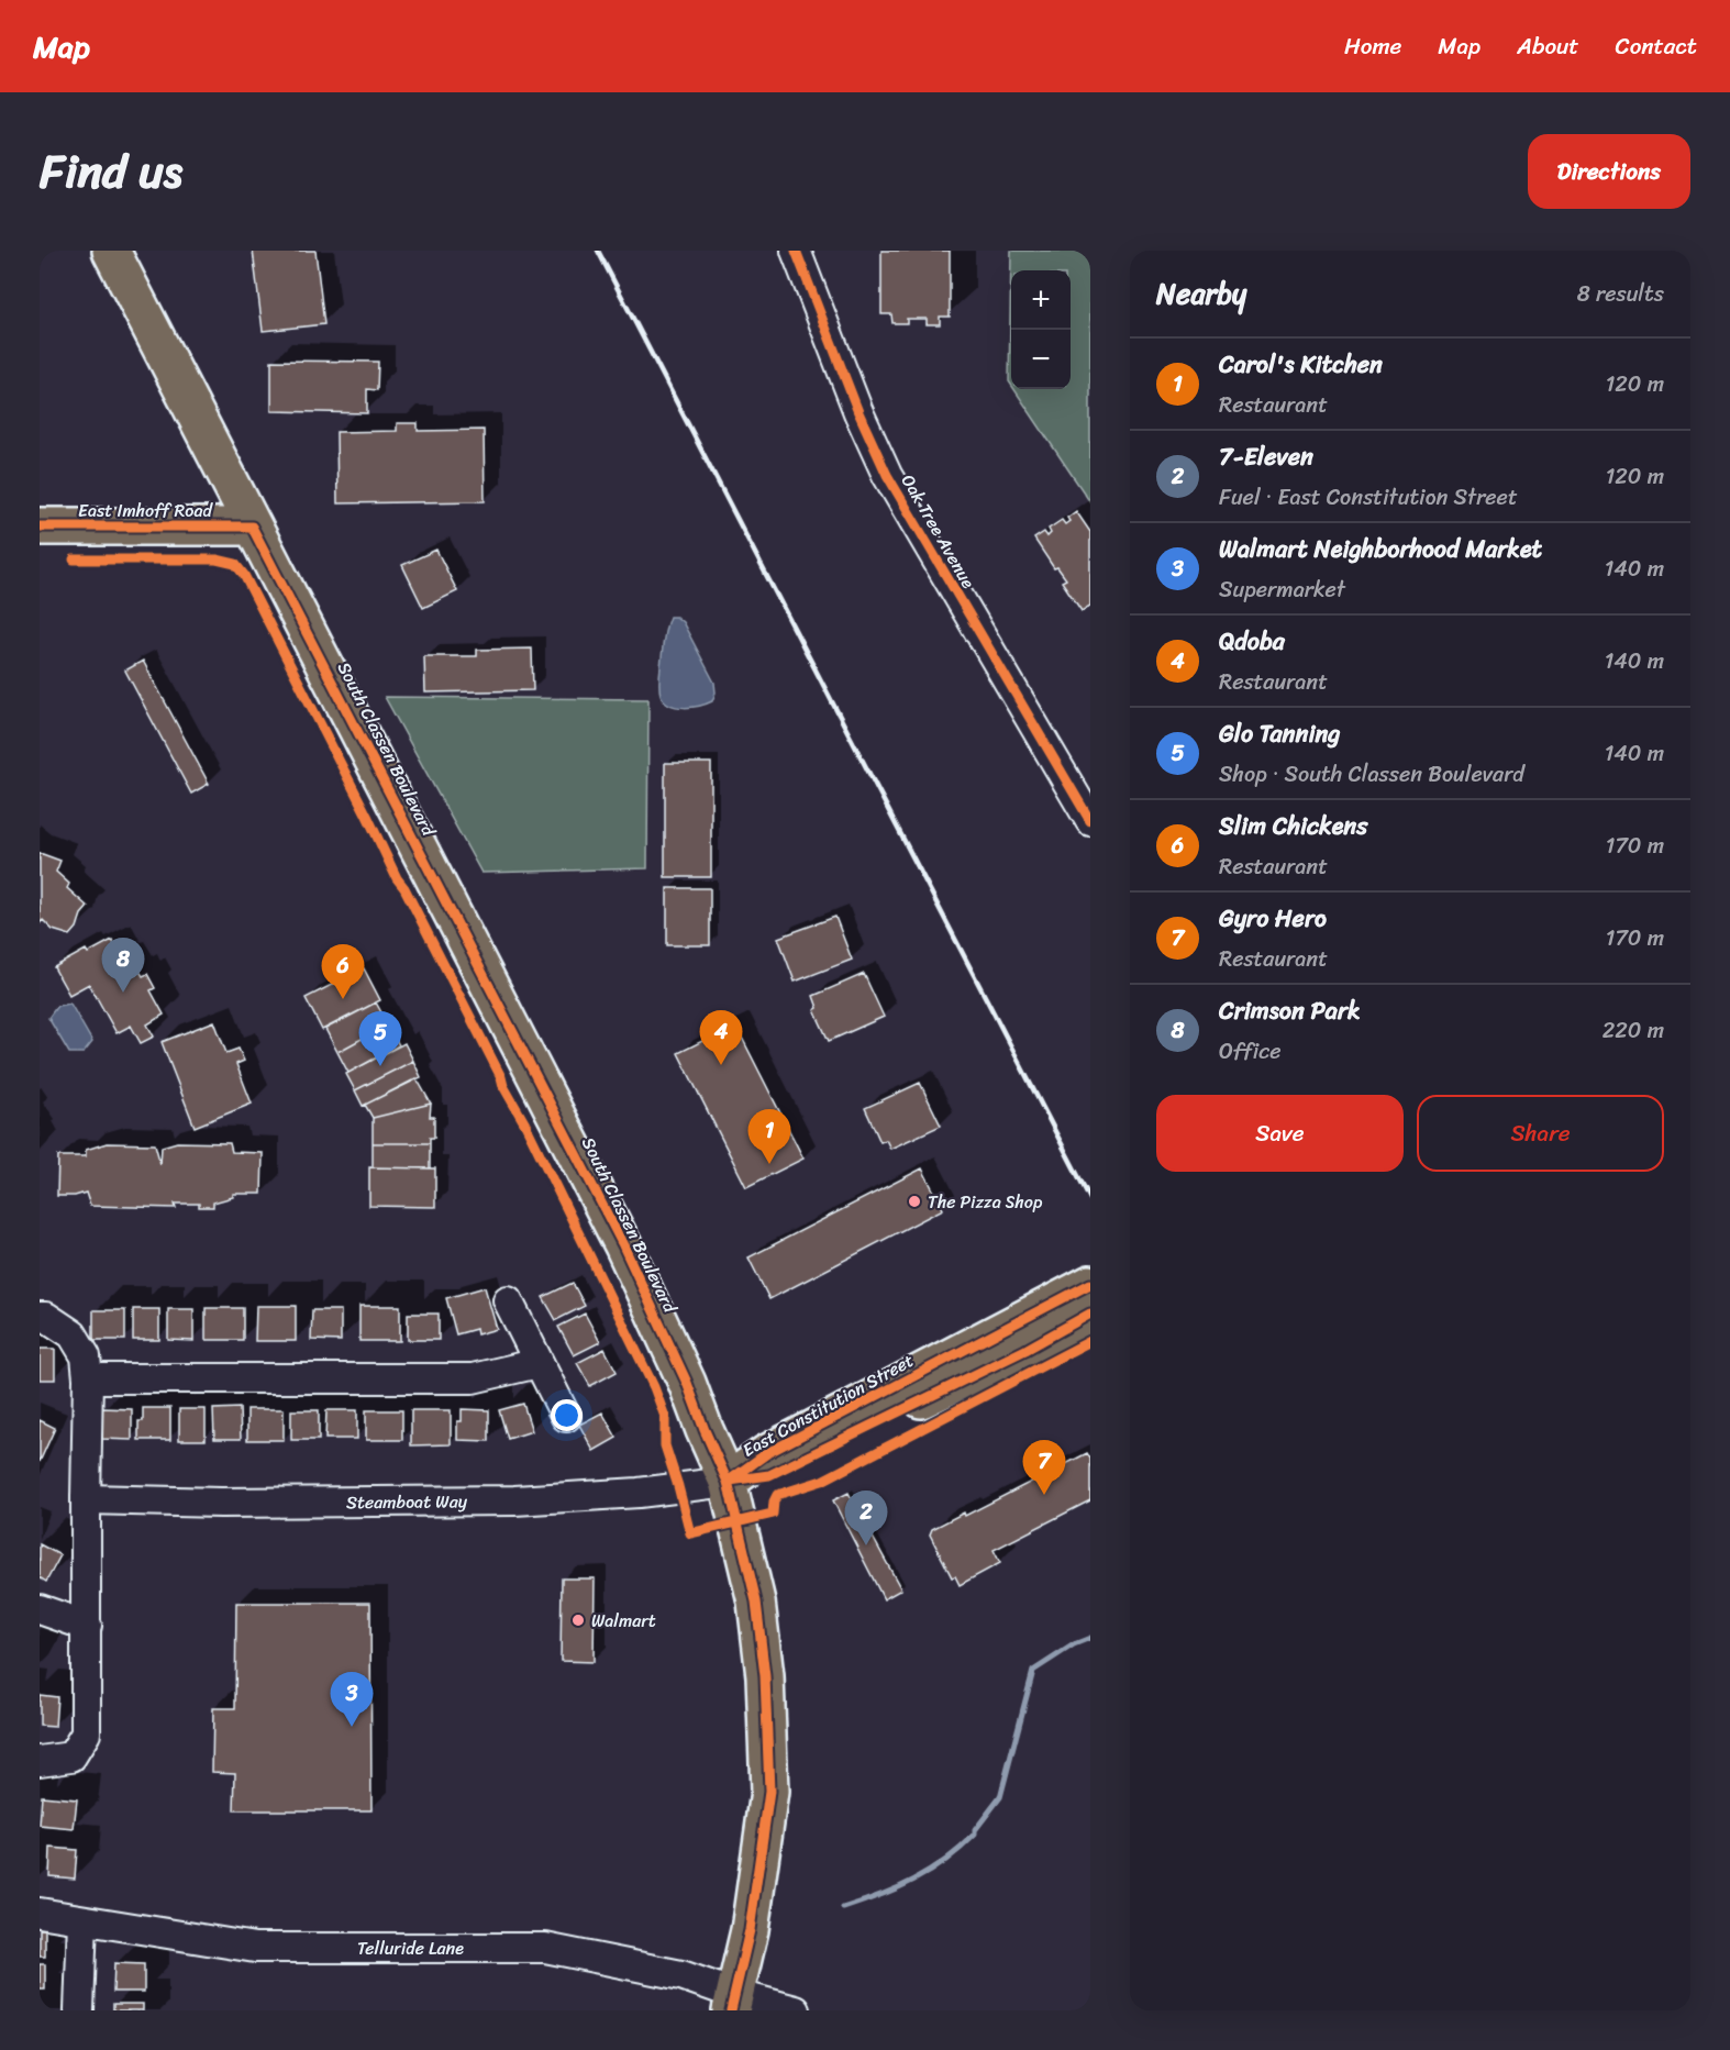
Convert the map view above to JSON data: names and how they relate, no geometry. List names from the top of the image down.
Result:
{
  "streets": {
    "main road": ["East Imhoff Road", "South Classen Boulevard", "East Constitution Street"],
    "street": ["Oak Tree Avenue", "Steamboat Way", "Telluride Lane"]
  },
  "crossings": [
    ["East Imhoff Road", "South Classen Boulevard"],
    ["South Classen Boulevard", "East Constitution Street"],
    ["South Classen Boulevard", "Steamboat Way"],
    ["South Classen Boulevard", "Telluride Lane"],
    ["East Constitution Street", "Steamboat Way"]
  ],
  "places": ["The Pizza Shop", "Walmart"],
  "page": {
    "header": "Map",
    "nav": [
      "Home",
      "Map",
      "About",
      "Contact"
    ],
    "title": "Find us",
    "buttons": [
      "Directions",
      ["Save", "Share"]
    ],
    "heading": ["Nearby", "8 results"],
    "map_buttons": ["+", "−"],
    "list": [
      {
        "mark": "1",
        "name": "Carol's Kitchen",
        "note": "Restaurant",
        "value": "120 m"
      },
      {
        "mark": "2",
        "name": "7-Eleven",
        "note": "Fuel · East Constitution Street",
        "value": "120 m"
      },
      {
        "mark": "3",
        "name": "Walmart Neighborhood Market",
        "note": "Supermarket",
        "value": "140 m"
      },
      {
        "mark": "4",
        "name": "Qdoba",
        "note": "Restaurant",
        "value": "140 m"
      },
      {
        "mark": "5",
        "name": "Glo Tanning",
        "note": "Shop · South Classen Boulevard",
        "value": "140 m"
      },
      {
        "mark": "6",
        "name": "Slim Chickens",
        "note": "Restaurant",
        "value": "170 m"
      },
      {
        "mark": "7",
        "name": "Gyro Hero",
        "note": "Restaurant",
        "value": "170 m"
      },
      {
        "mark": "8",
        "name": "Crimson Park",
        "note": "Office",
        "value": "220 m"
      }
    ],
    "pins": [
      "8",
      "6",
      "4",
      "5",
      "1",
      "7",
      "2",
      "3"
    ]
  }
}
